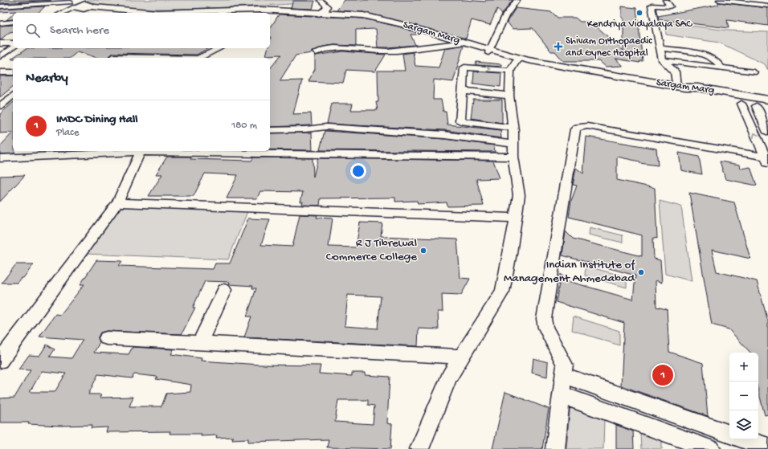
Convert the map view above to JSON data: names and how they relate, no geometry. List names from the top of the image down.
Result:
{
  "streets": {
    "main road": ["Sargam Marg"]
  },
  "places": {
    "other": ["Kendriya Vidyalaya SAC", "R J Tibrewal Commerce College", "Indian Institute of Management Ahmedabad"],
    "health": ["Shivam Orthopaedic and Gynec Hospital"]
  },
  "page": {
    "search": "Search here",
    "heading": "Nearby",
    "list": [
      {
        "mark": "1",
        "name": "IMDC Dining Hall",
        "note": "Place",
        "value": "180 m"
      }
    ],
    "map_buttons": ["+", "−"],
    "pins": "1"
  }
}
